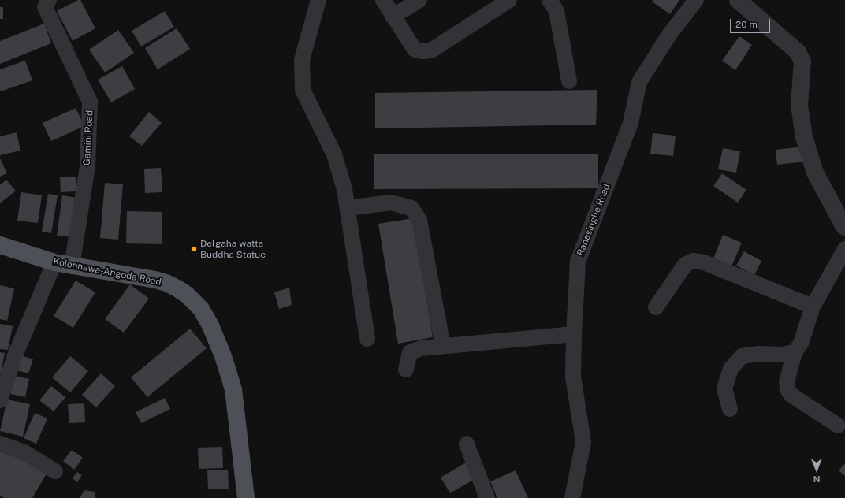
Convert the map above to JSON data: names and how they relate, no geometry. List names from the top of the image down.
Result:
{
  "streets": {
    "main road": ["Kolonnawa-Angoda Road"],
    "street": ["Gamini Road", "Ranasinghe Road"]
  },
  "crossings": [
    ["Gamini Road", "Kolonnawa-Angoda Road"]
  ],
  "places": ["Delgaha watta Buddha Statue"],
  "scale_bar": "20 m",
  "north": "bottom"
}
